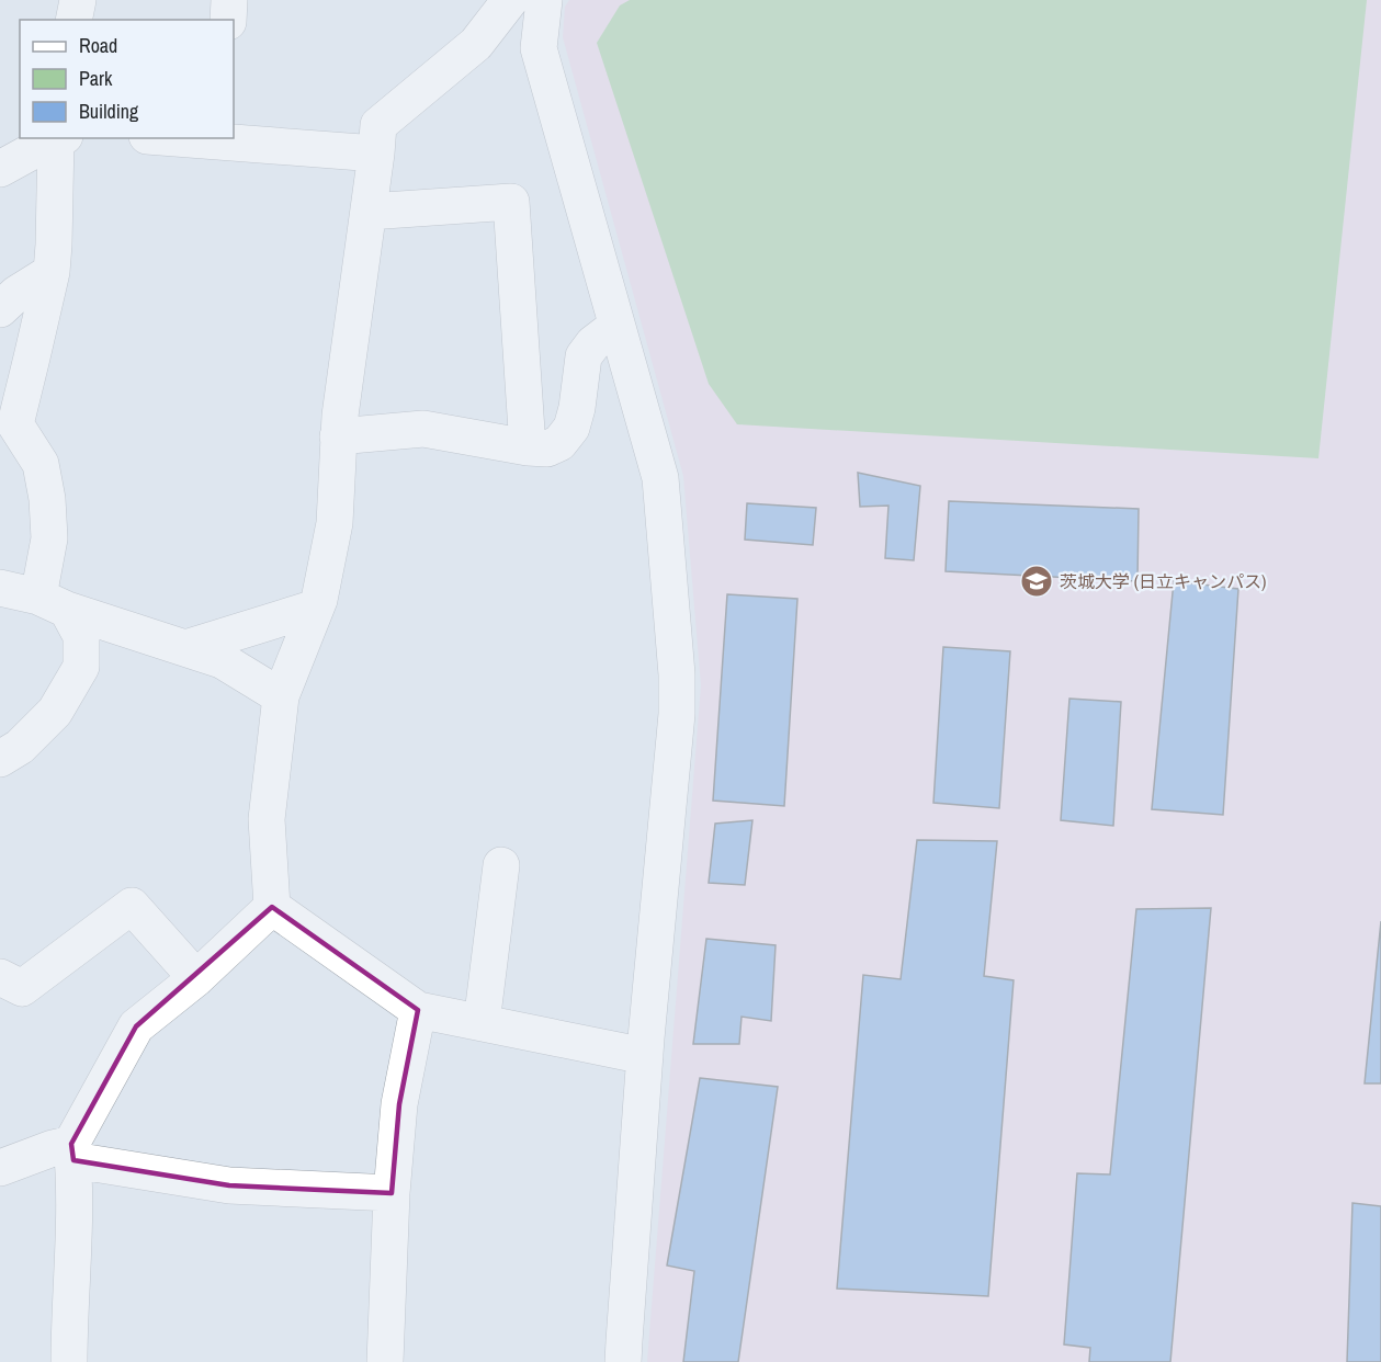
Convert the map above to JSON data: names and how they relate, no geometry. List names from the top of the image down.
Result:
{
  "places": {
    "school or university": ["茨城大学 (日立キャンパス)"]
  },
  "legend": ["Road", "Park", "Building"]
}
